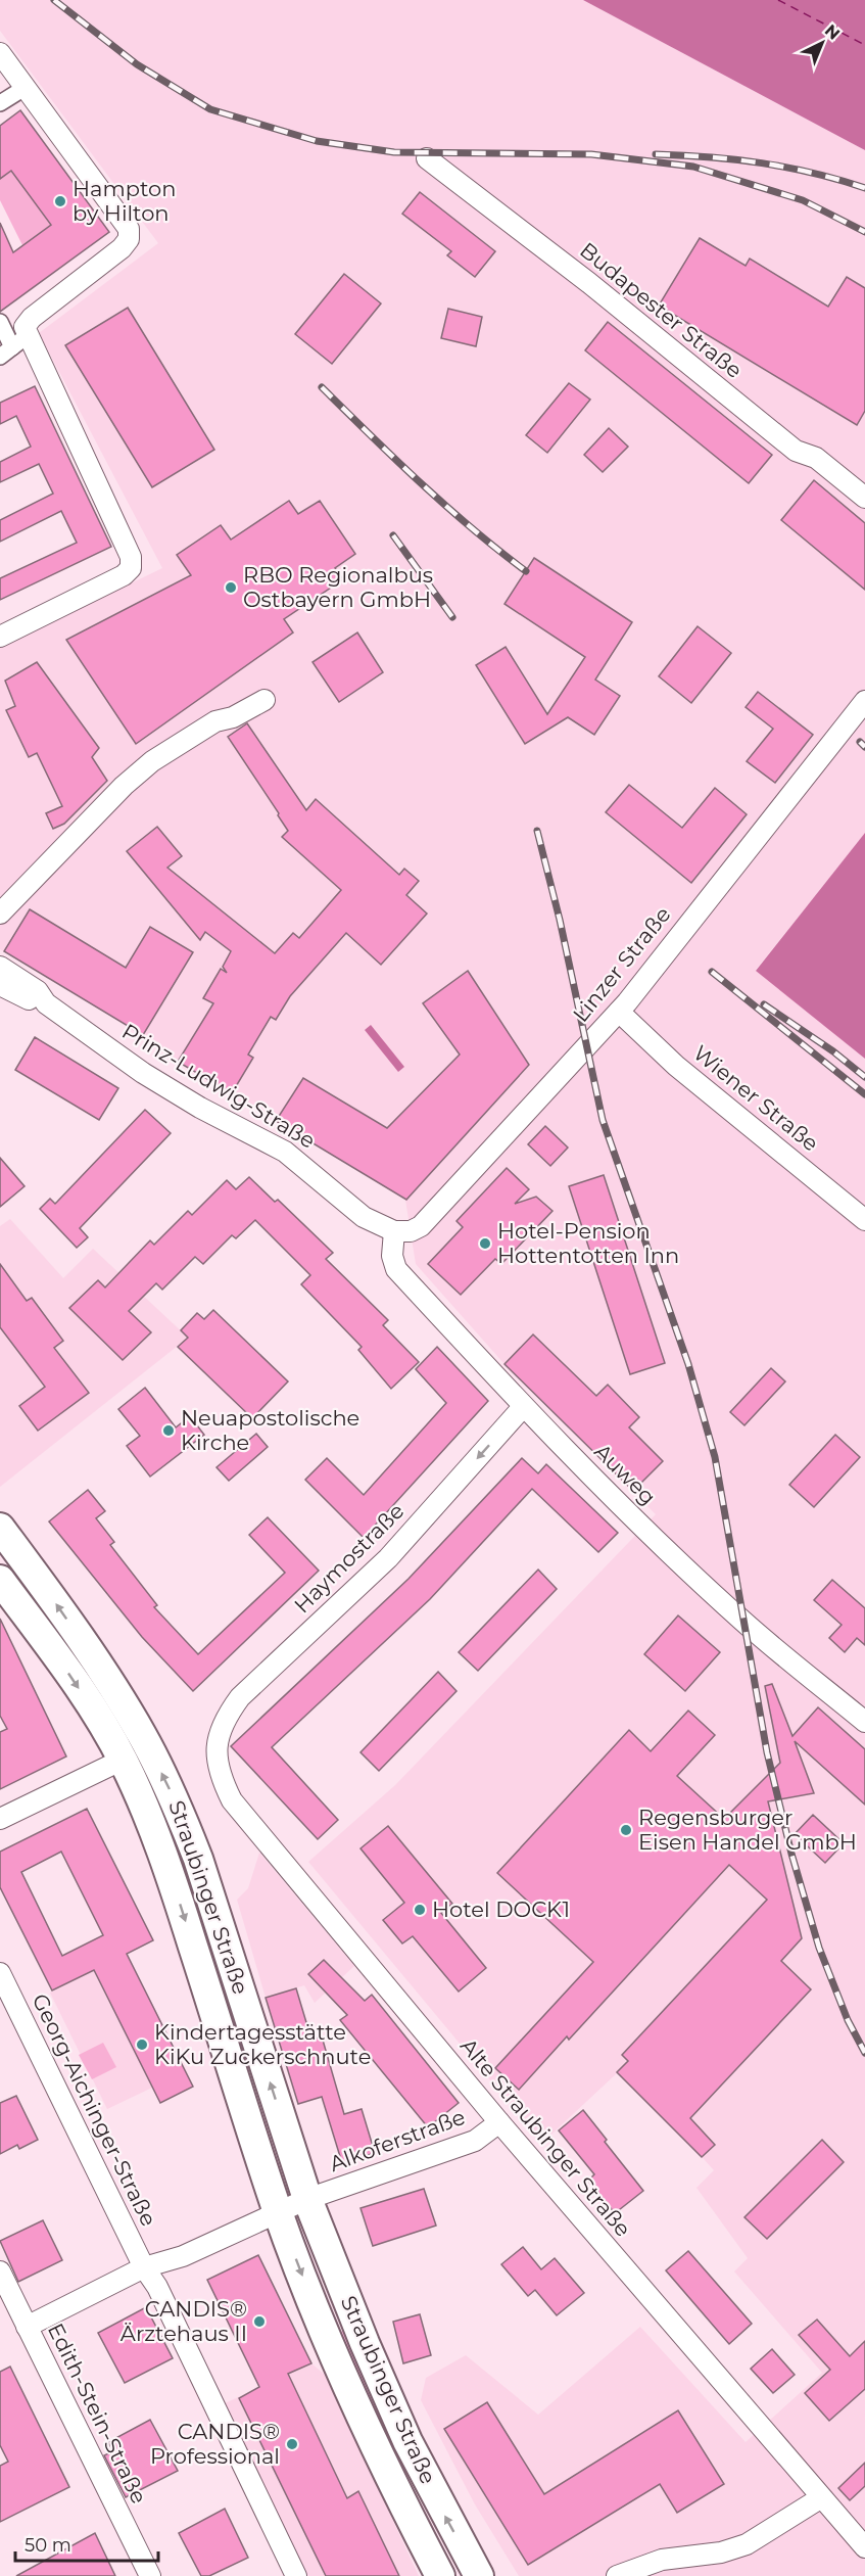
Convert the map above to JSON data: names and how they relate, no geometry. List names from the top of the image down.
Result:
{
  "streets": {
    "main road": ["Straubinger Straße"],
    "street": [
      "Budapester Straße",
      "Linzer Straße",
      "Prinz-Ludwig-Straße",
      "Wiener Straße",
      "Auweg",
      "Haymostraße",
      "Georg-Aichinger-Straße",
      "Alte Straubinger Straße",
      "Alkoferstraße",
      "Edith-Stein-Straße"
    ]
  },
  "crossings": [
    ["Linzer Straße", "Prinz-Ludwig-Straße"],
    ["Linzer Straße", "Wiener Straße"],
    ["Linzer Straße", "Auweg"],
    ["Prinz-Ludwig-Straße", "Auweg"],
    ["Auweg", "Haymostraße"],
    ["Haymostraße", "Alte Straubinger Straße"],
    ["Straubinger Straße", "Alkoferstraße"],
    ["Alte Straubinger Straße", "Alkoferstraße"]
  ],
  "one_way": ["Haymostraße"],
  "places": [
    "Hampton by Hilton",
    "RBO Regionalbus Ostbayern GmbH",
    "Hotel-Pension Hottentotten Inn",
    "Neuapostolische Kirche",
    "Regensburger Eisen Handel GmbH",
    "Hotel DOCK1",
    "Kindertagesstätte KiKu Zuckerschnute",
    "CANDIS® Ärztehaus II",
    "CANDIS® Professional"
  ],
  "scale_bar": "50 m",
  "north": "top right"
}
